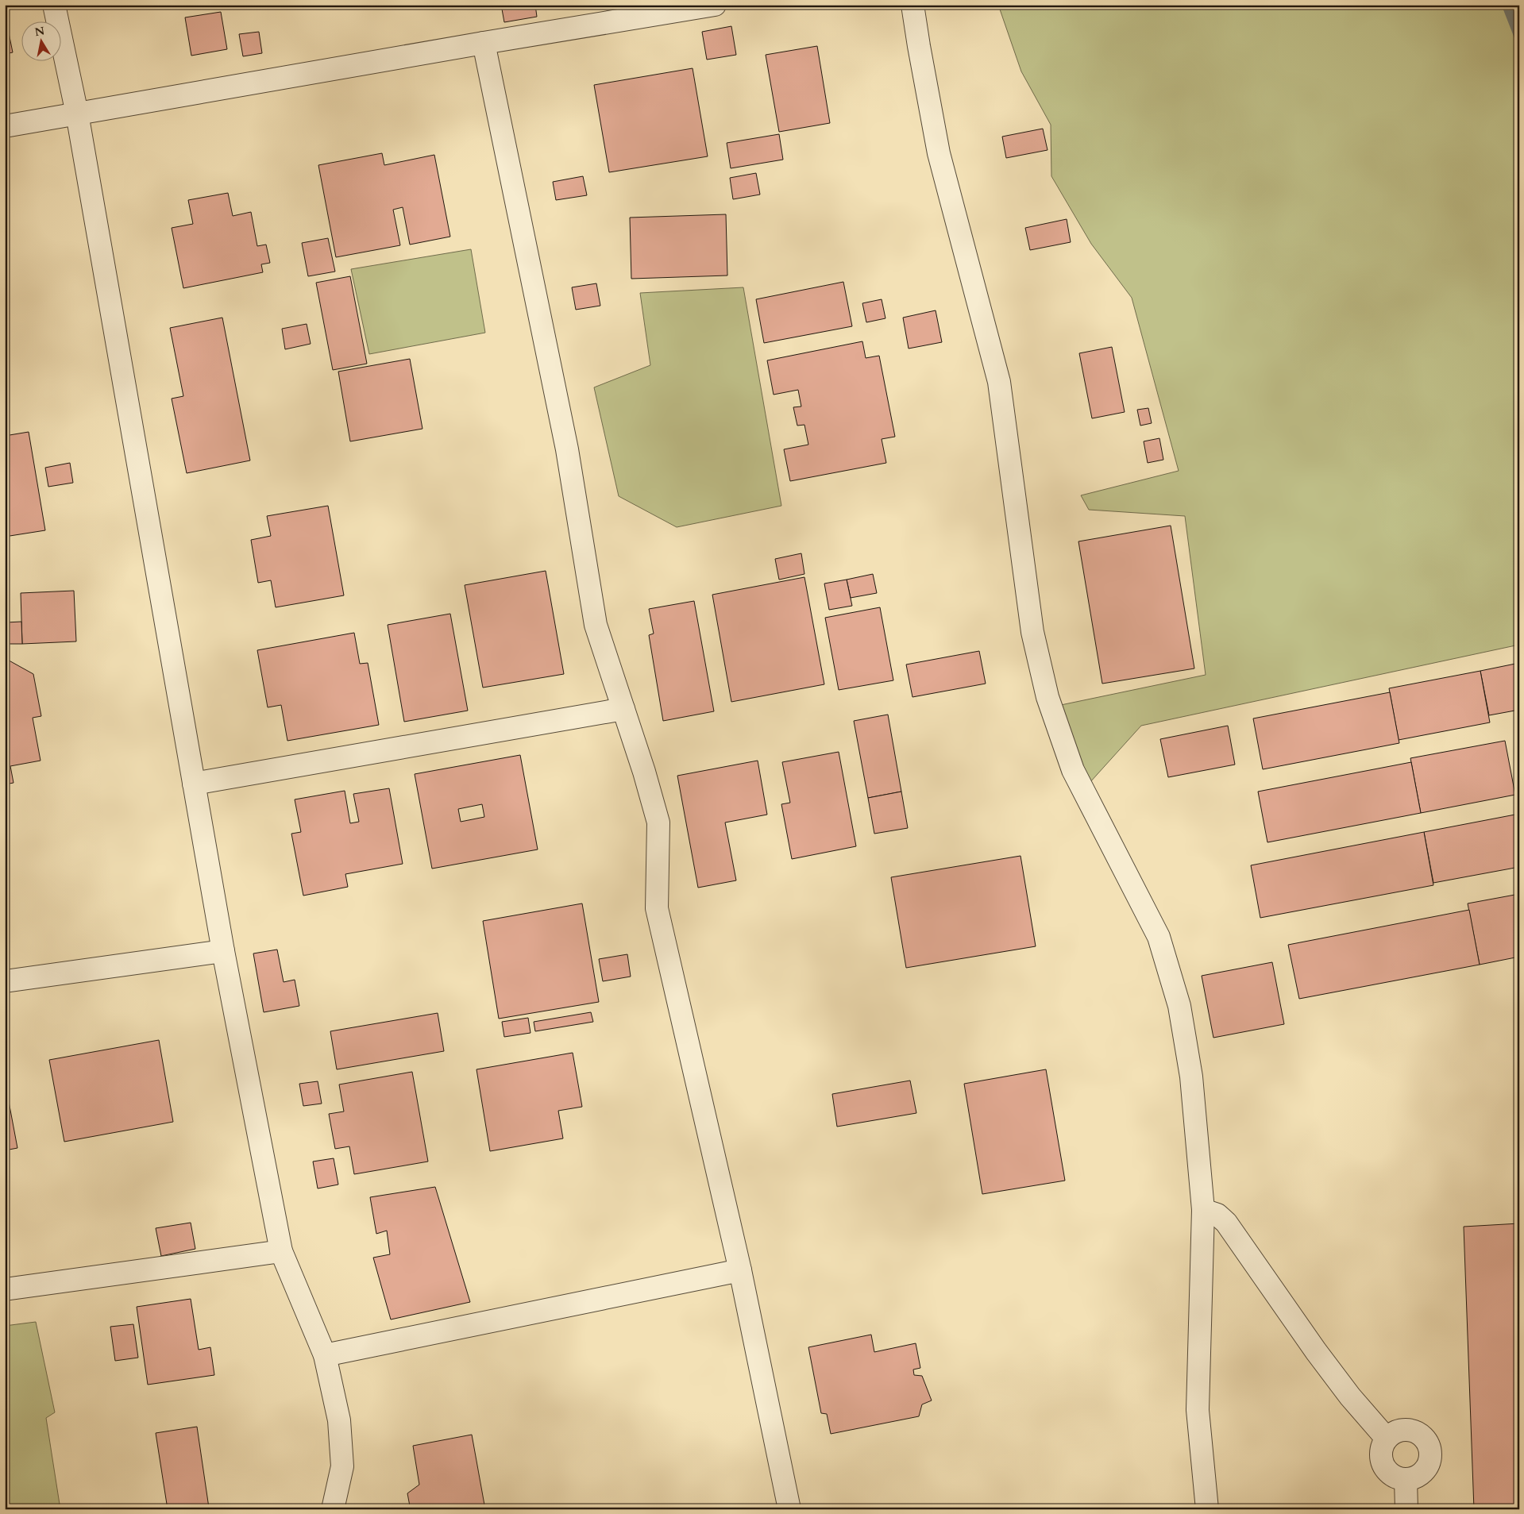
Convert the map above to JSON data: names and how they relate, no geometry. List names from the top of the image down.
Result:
{
  "north": "top"
}
